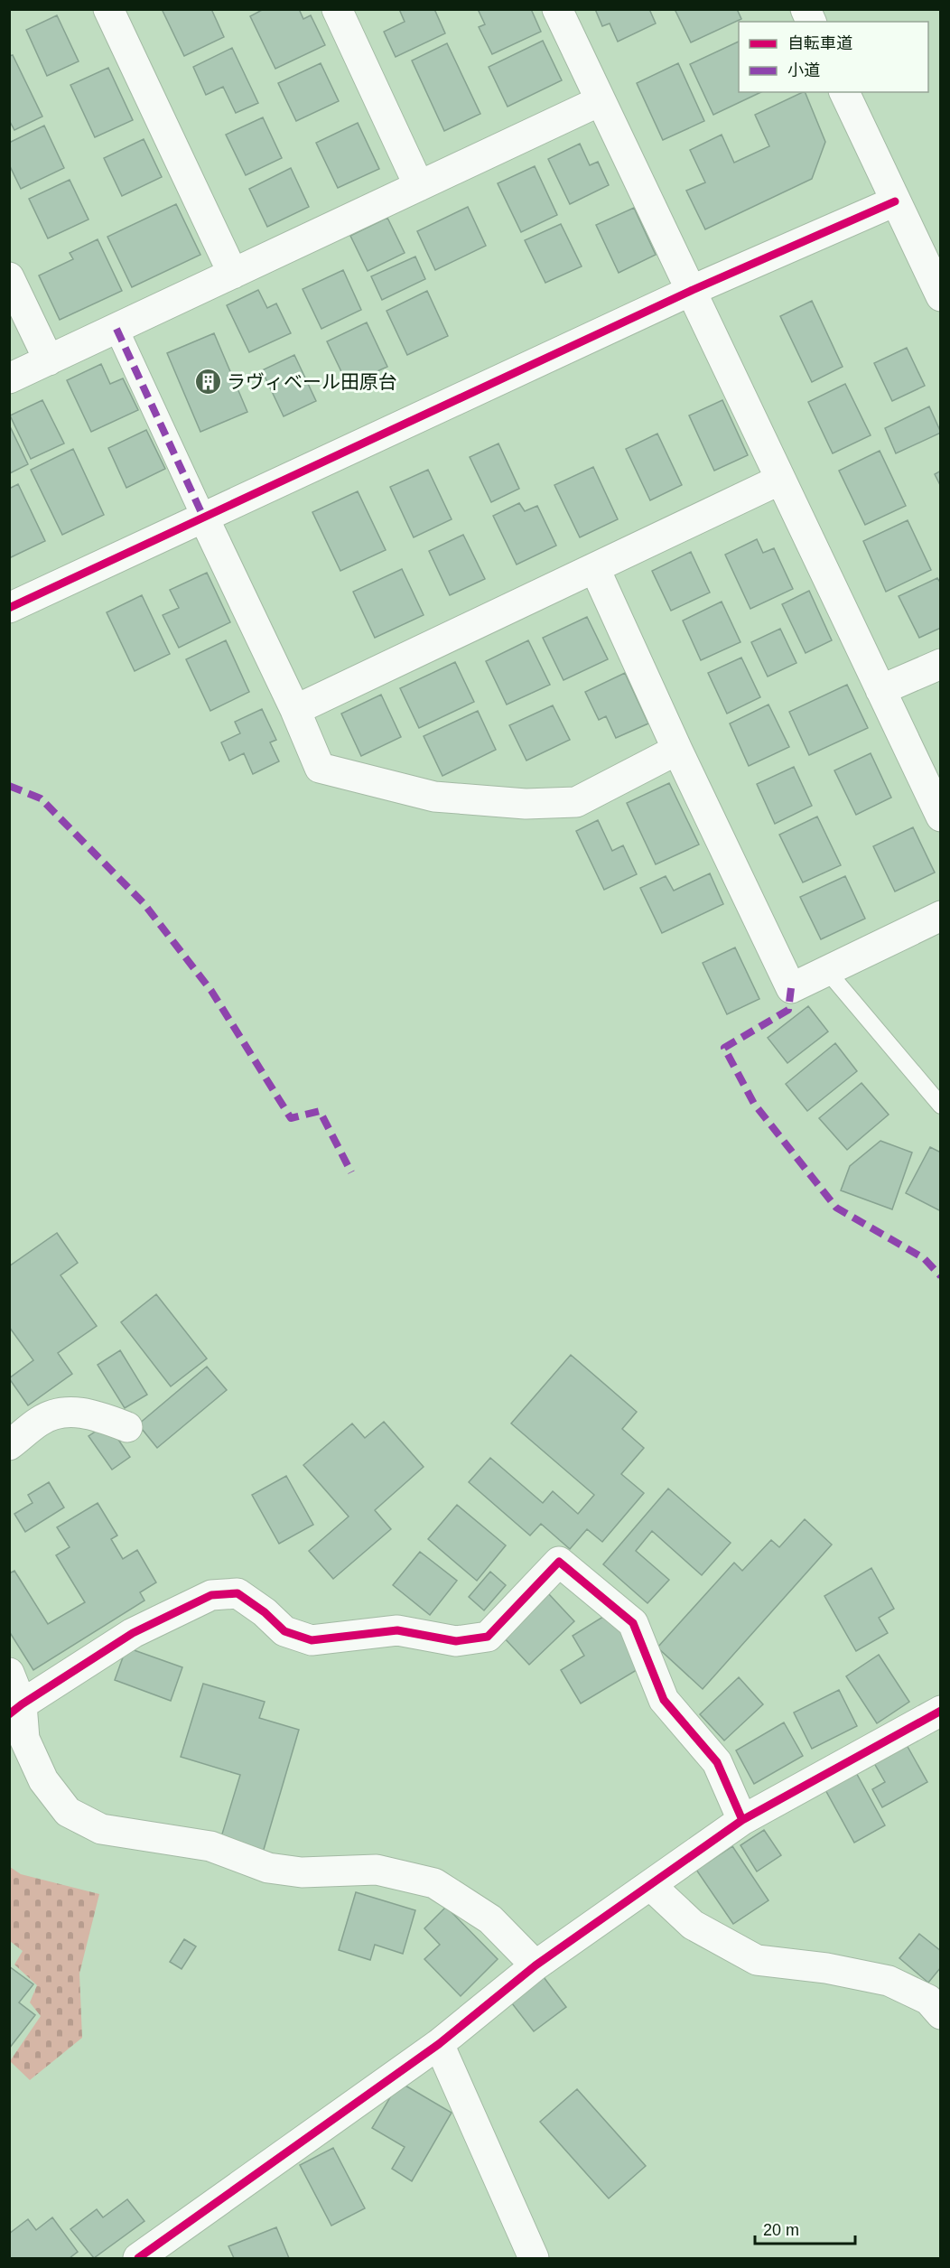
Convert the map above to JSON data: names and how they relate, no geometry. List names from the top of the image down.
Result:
{
  "places": {
    "building": ["ラヴィベール田原台"]
  },
  "legend": ["自転車道", "小道"],
  "scale_bar": "20 m"
}
